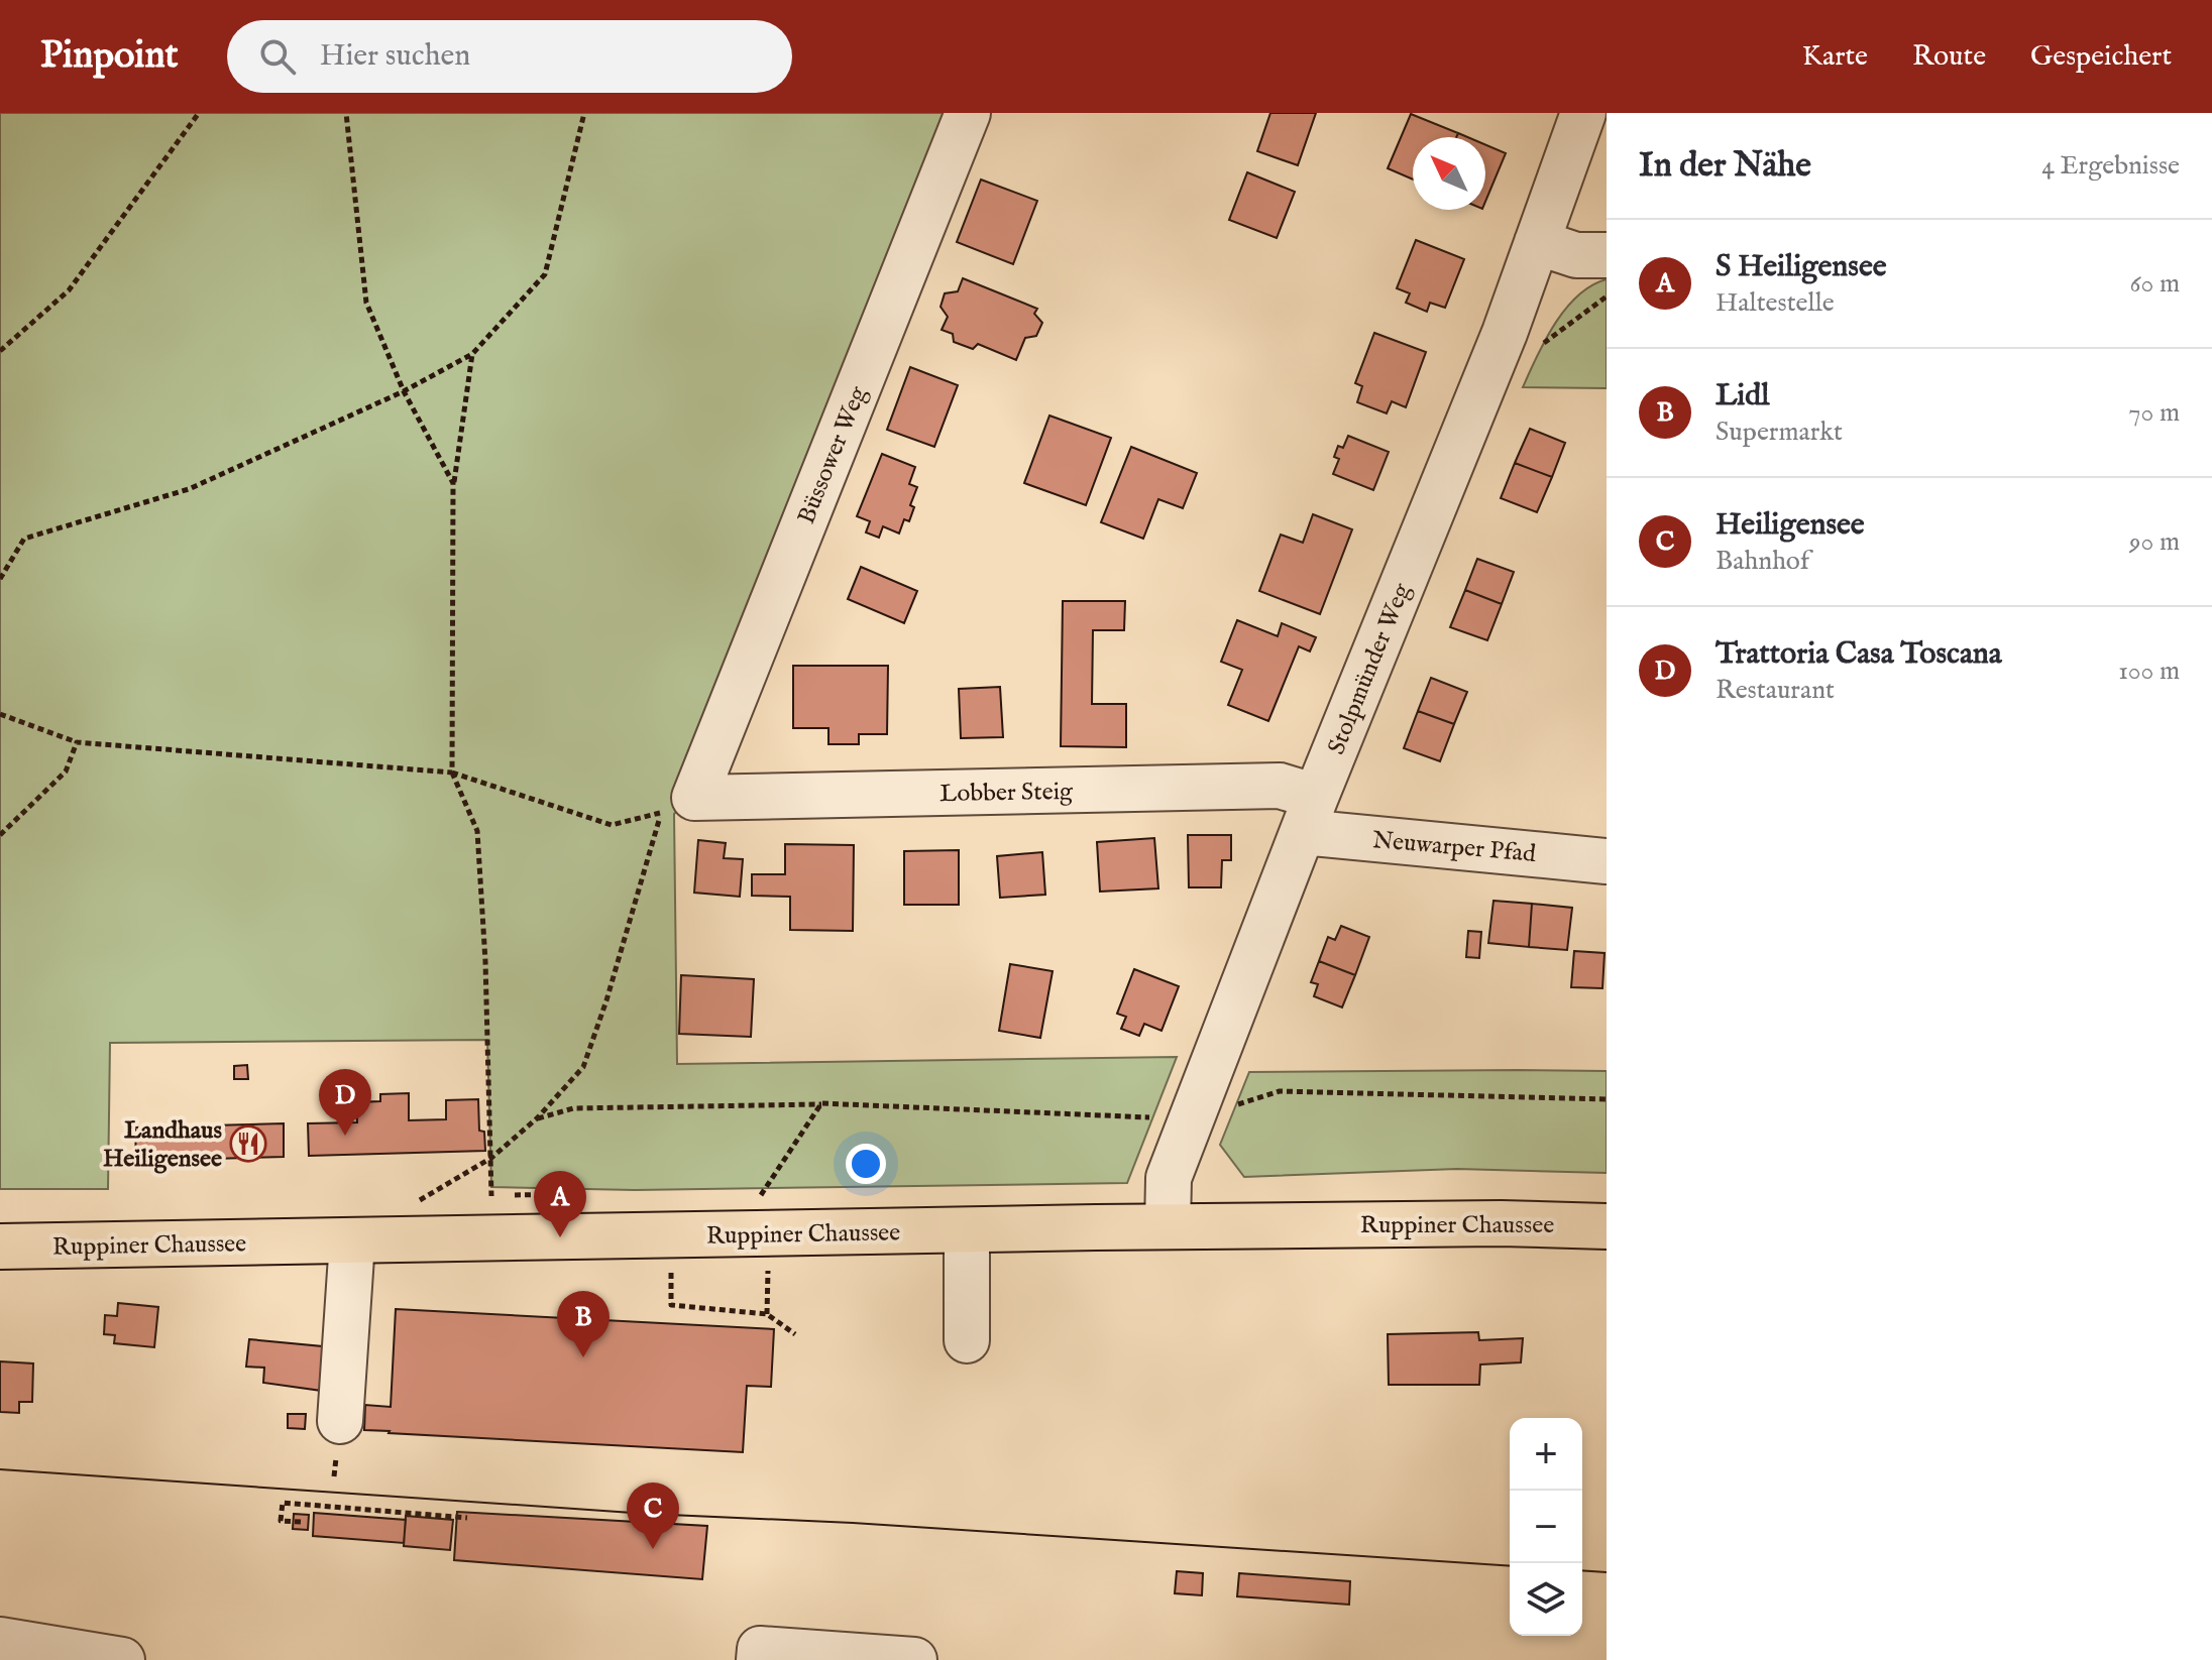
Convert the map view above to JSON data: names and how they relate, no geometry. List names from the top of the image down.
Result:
{
  "streets": {
    "main road": ["Ruppiner Chaussee"],
    "street": [
      "Büssower Weg",
      "Stolpmünder Weg",
      "Lobber Steig",
      "Neuwarper Pfad"
    ]
  },
  "crossings": [
    ["Büssower Weg", "Lobber Steig"],
    ["Stolpmünder Weg", "Lobber Steig"],
    ["Stolpmünder Weg", "Neuwarper Pfad"],
    ["Stolpmünder Weg", "Ruppiner Chaussee"],
    ["Lobber Steig", "Neuwarper Pfad"]
  ],
  "places": {
    "restaurant": ["Landhaus Heiligensee"]
  },
  "north": "top left",
  "page": {
    "header": "Pinpoint",
    "search": "Hier suchen",
    "nav": ["Karte", "Route", "Gespeichert"],
    "heading": ["In der Nähe", "4 Ergebnisse"],
    "list": [
      {
        "mark": "A",
        "name": "S Heiligensee",
        "note": "Haltestelle",
        "value": "60 m"
      },
      {
        "mark": "B",
        "name": "Lidl",
        "note": "Supermarkt",
        "value": "70 m"
      },
      {
        "mark": "C",
        "name": "Heiligensee",
        "note": "Bahnhof",
        "value": "90 m"
      },
      {
        "mark": "D",
        "name": "Trattoria Casa Toscana",
        "note": "Restaurant",
        "value": "100 m"
      }
    ],
    "pins": [
      "D",
      "A",
      "B",
      "C"
    ],
    "map_buttons": ["+", "−"]
  }
}
